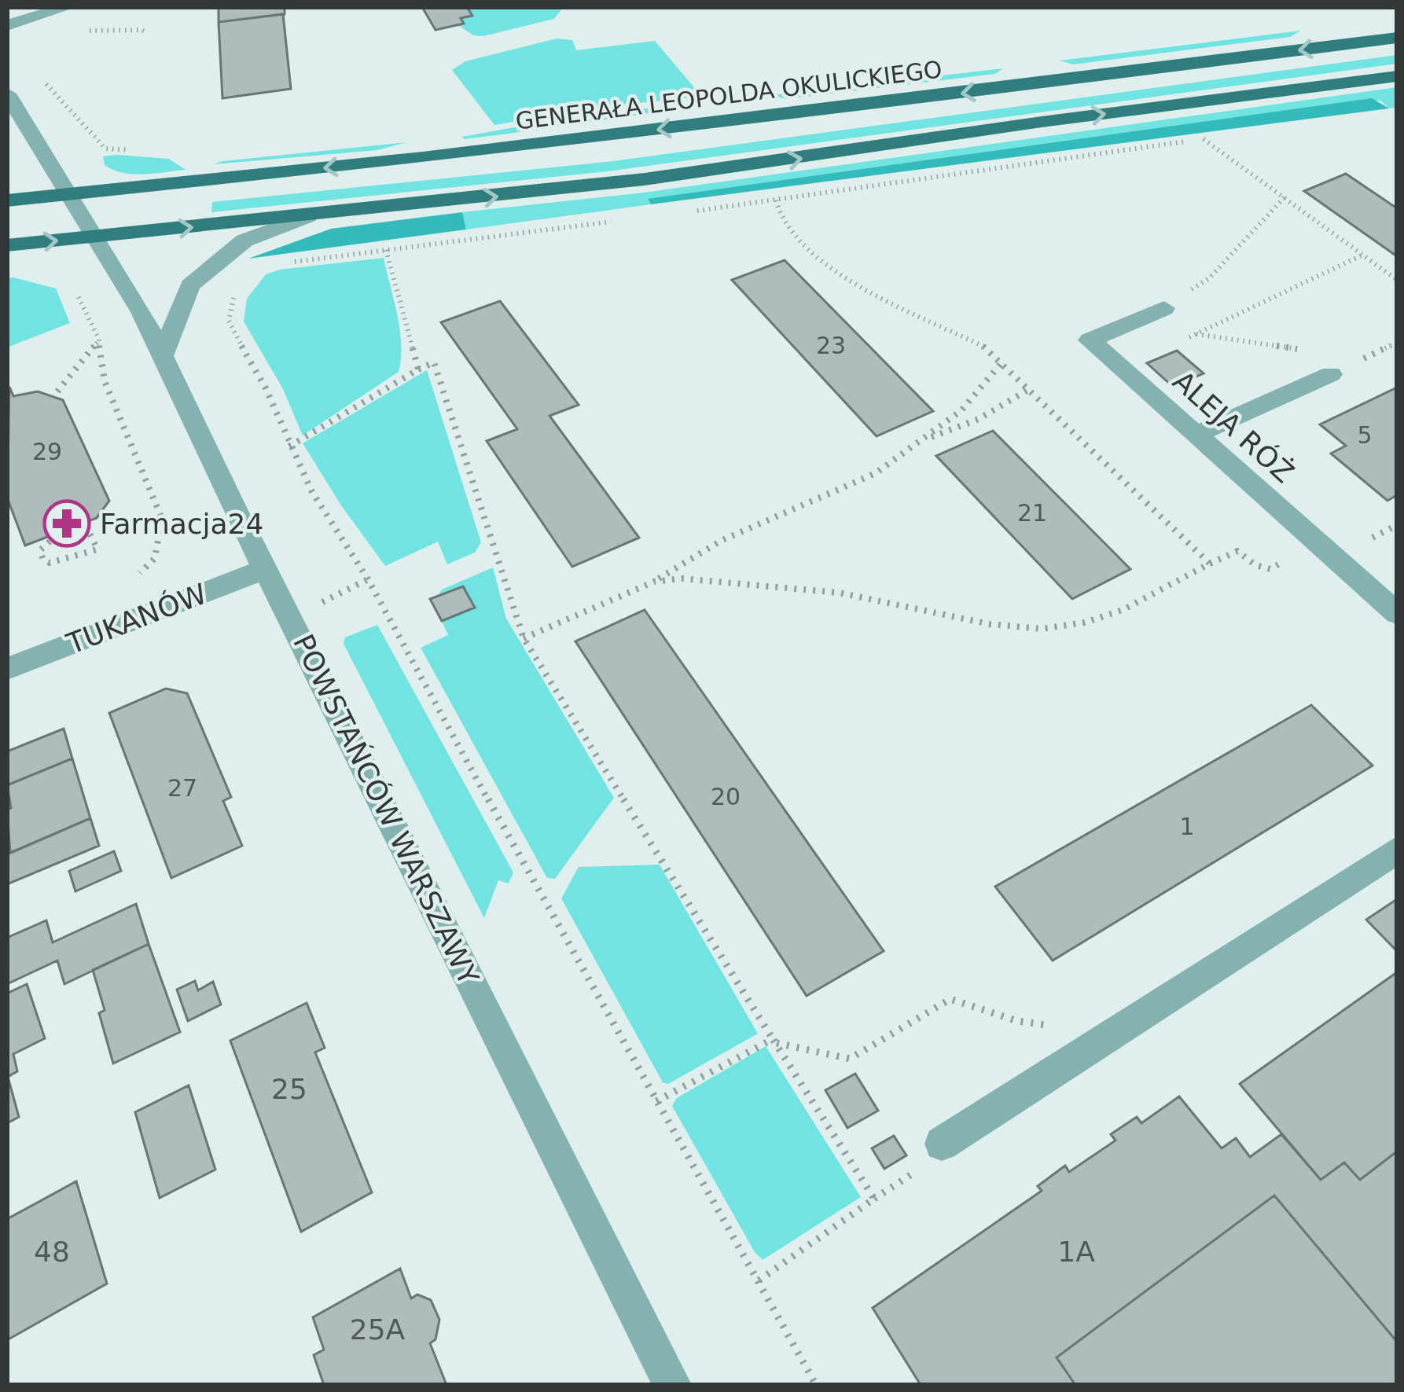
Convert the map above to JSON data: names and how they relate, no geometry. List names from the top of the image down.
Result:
{
  "streets": {
    "main road": ["GENERAŁA LEOPOLDA OKULICKIEGO"],
    "street": ["ALEJA RÓŻ", "TUKANÓW", "POWSTAŃCÓW WARSZAWY"]
  },
  "crossings": [
    ["GENERAŁA LEOPOLDA OKULICKIEGO", "POWSTAŃCÓW WARSZAWY"],
    ["TUKANÓW", "POWSTAŃCÓW WARSZAWY"]
  ],
  "places": {
    "pharmacy": ["Farmacja24"]
  },
  "house_numbers": [
    "23",
    "5",
    "29",
    "21",
    "27",
    "20",
    "1",
    "25",
    "48",
    "1A",
    "25A"
  ]
}
